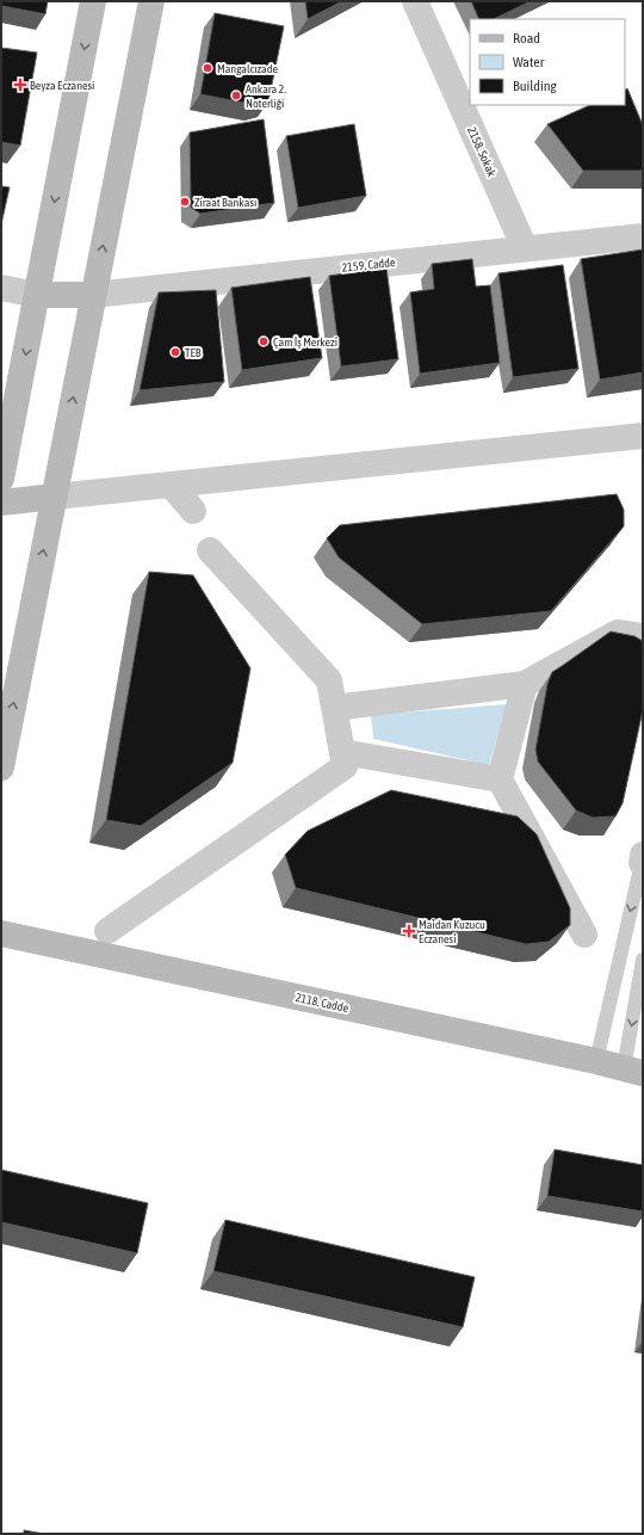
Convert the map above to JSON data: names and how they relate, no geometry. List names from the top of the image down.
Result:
{
  "streets": {
    "street": ["2158. Sokak", "2159. Cadde", "2118. Cadde"]
  },
  "crossings": [
    ["2158. Sokak", "2159. Cadde"]
  ],
  "places": {
    "other": [
      "Mangalcızade",
      "Ankara 2. Noterliği",
      "Ziraat Bankası",
      "Çam İş Merkezi",
      "TEB"
    ],
    "health": ["Beyza Eczanesi", "Maidan Kuzucu Eczanesi"]
  },
  "legend": ["Road", "Water", "Building"]
}
